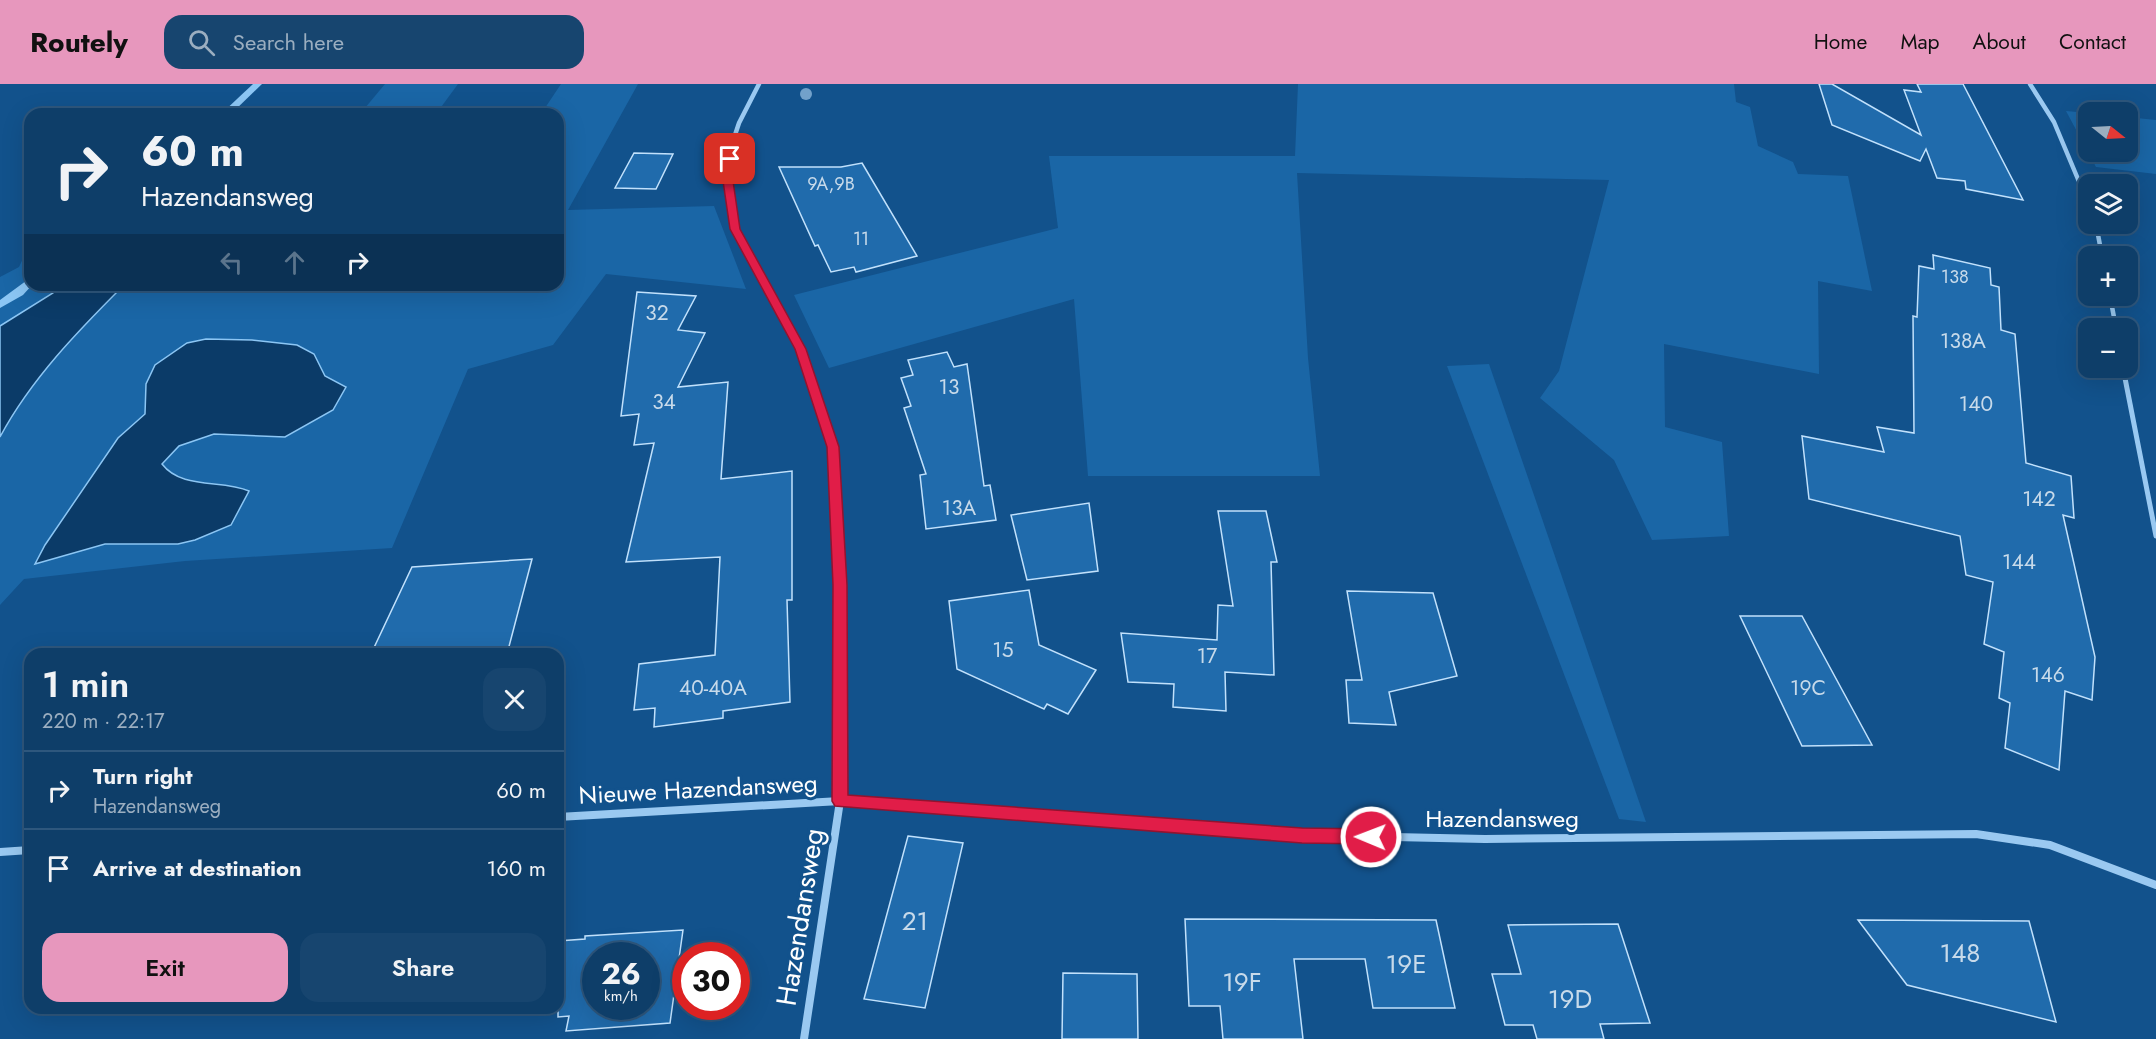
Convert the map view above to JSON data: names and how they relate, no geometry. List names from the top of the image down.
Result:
{
  "streets": {
    "street": ["Nieuwe Hazendansweg", "Hazendansweg"]
  },
  "crossings": [
    ["Nieuwe Hazendansweg", "Hazendansweg"]
  ],
  "house_numbers": [
    "9A,9B",
    "11",
    "138",
    "32",
    "138A",
    "13",
    "34",
    "140",
    "142",
    "13A",
    "144",
    "15",
    "17",
    "146",
    "40-40A",
    "19C",
    "21",
    "148",
    "19E",
    "19F",
    "19D"
  ],
  "north": "right",
  "page": {
    "header": "Routely",
    "search": "Search here",
    "nav": [
      "Home",
      "Map",
      "About",
      "Contact"
    ],
    "map_buttons": ["+", "−"],
    "turn": ["60 m", "Hazendansweg"],
    "heading": ["1 min", "220 m · 22:17"],
    "list": [
      {
        "name": "Turn right",
        "note": "Hazendansweg",
        "value": "60 m"
      },
      {
        "name": "Arrive at destination",
        "value": "160 m"
      }
    ],
    "buttons": ["Exit", "Share"],
    "speed": "26 km/h",
    "limit": "30"
  }
}
